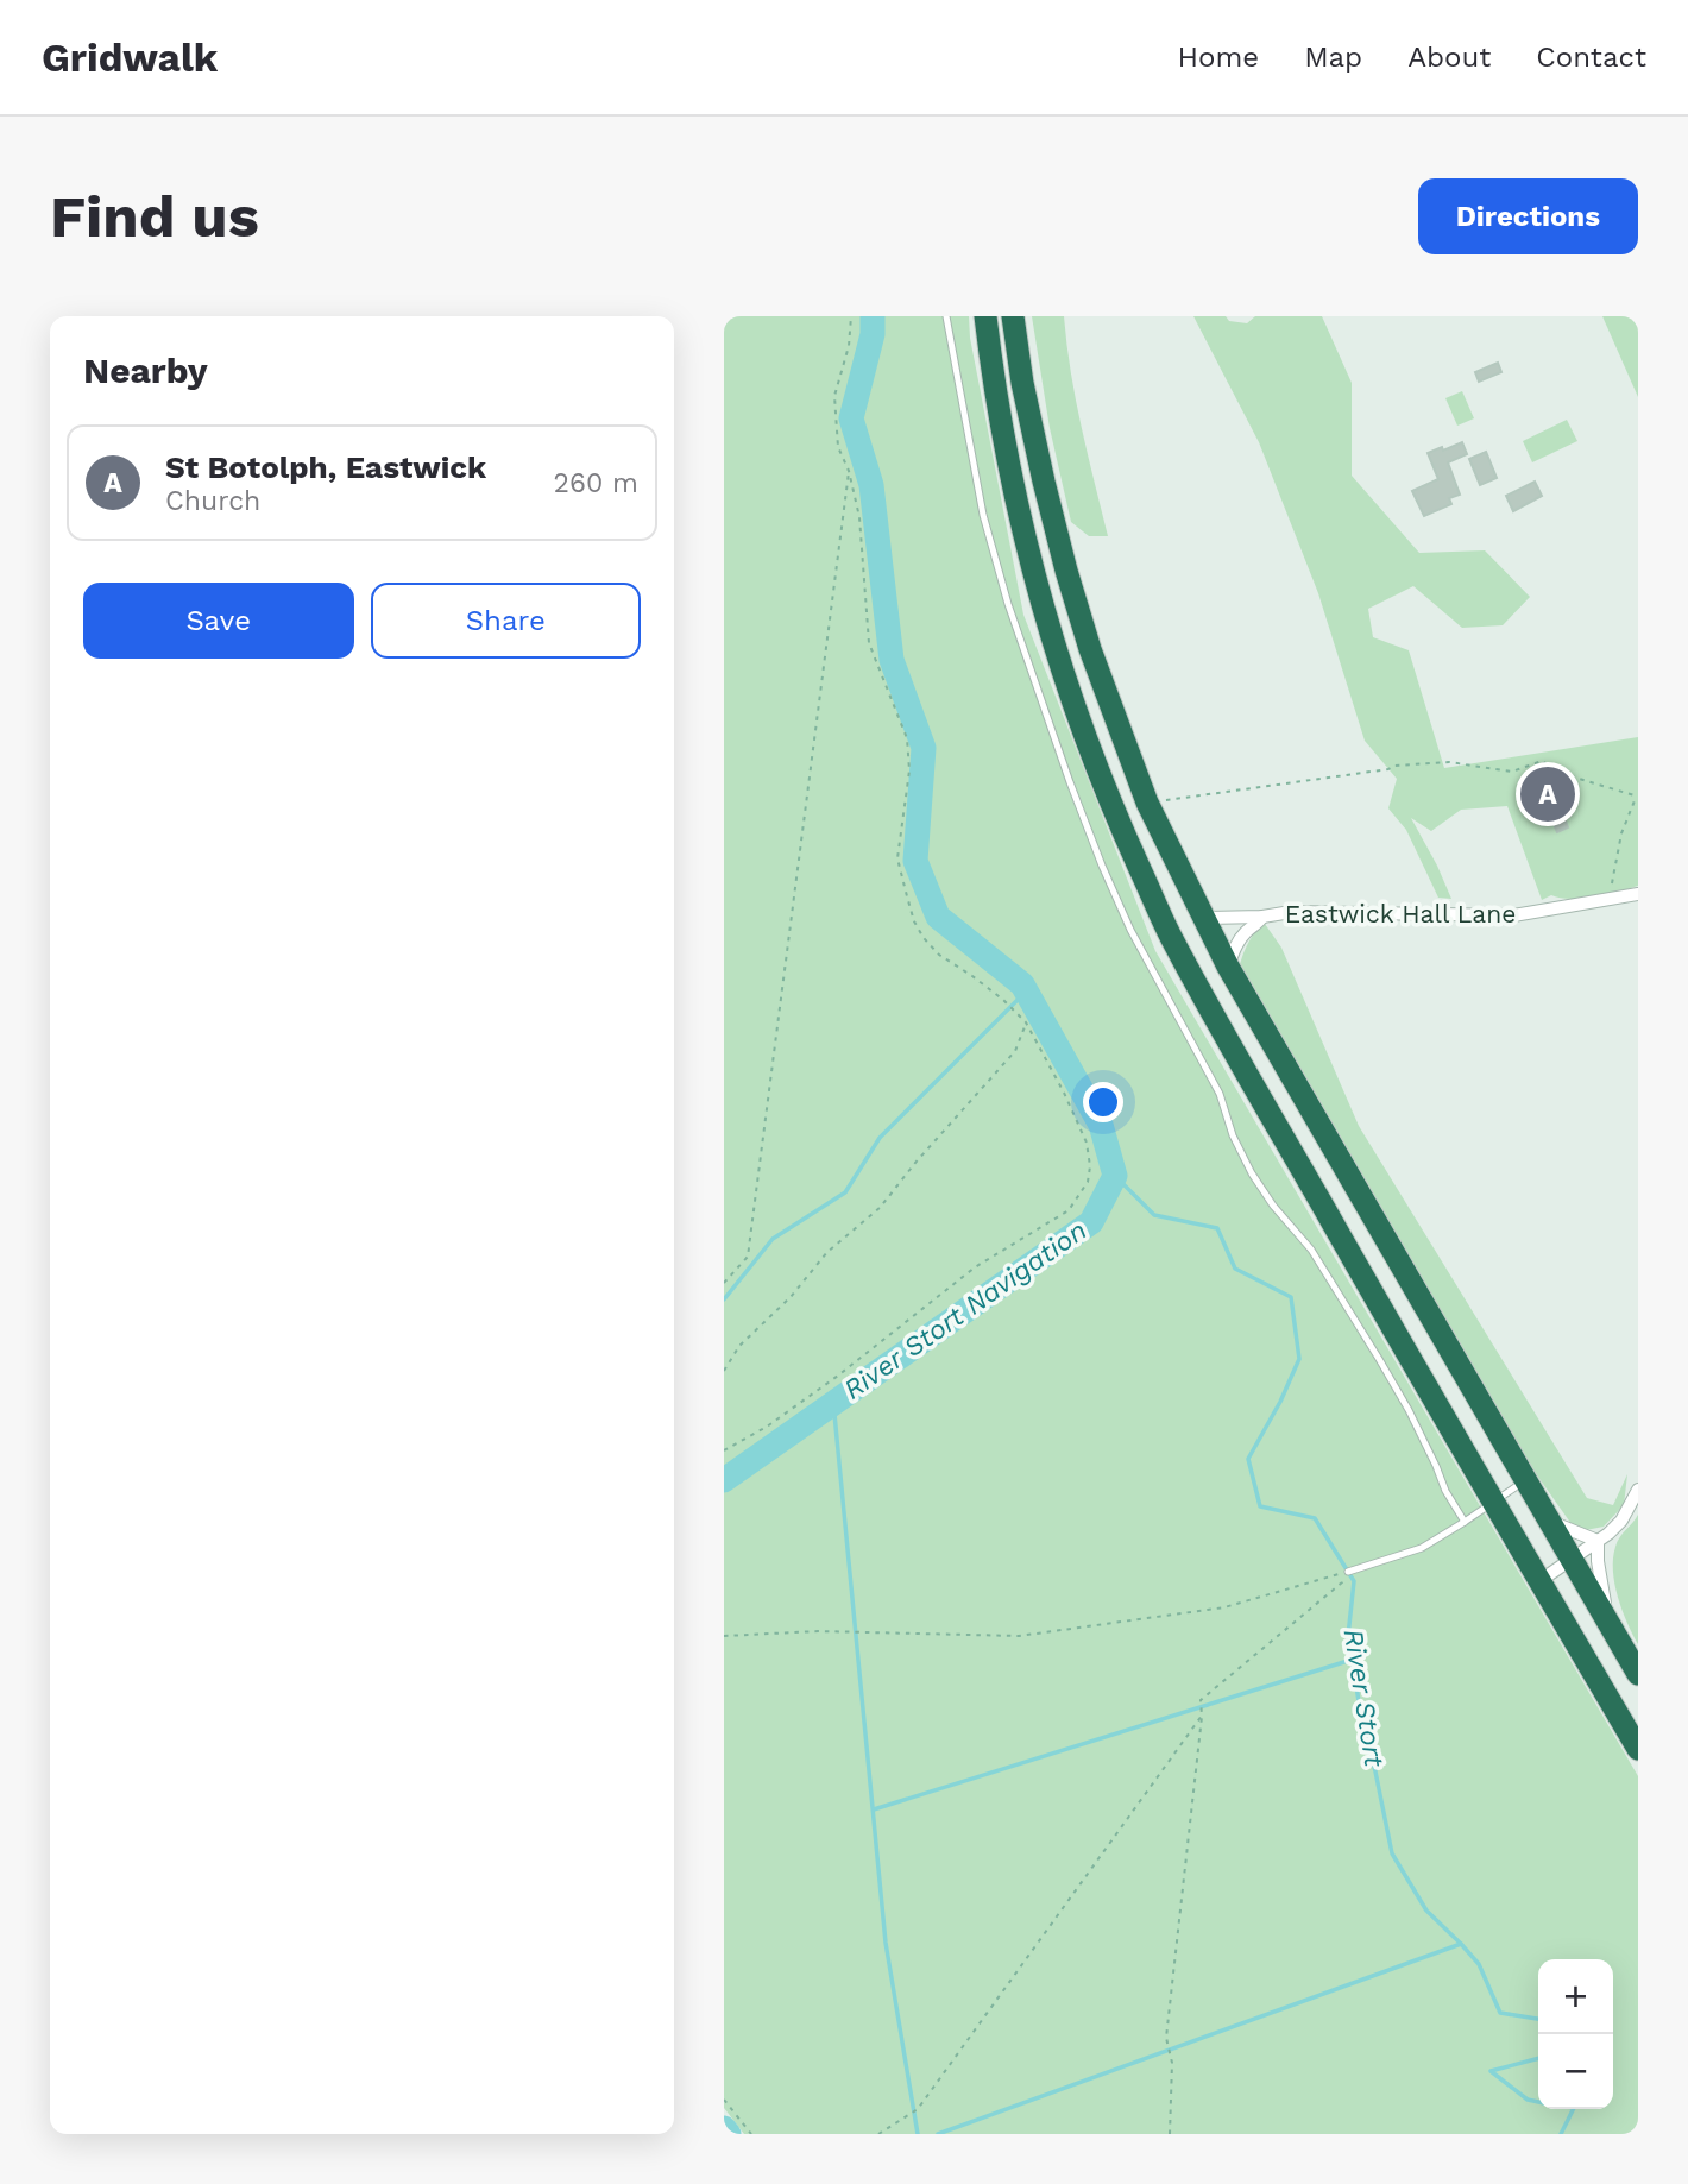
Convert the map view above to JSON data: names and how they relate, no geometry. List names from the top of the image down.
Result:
{
  "streets": {
    "street": ["Eastwick Hall Lane"]
  },
  "water": ["River Stort Navigation", "River Stort"],
  "page": {
    "header": "Gridwalk",
    "nav": [
      "Home",
      "Map",
      "About",
      "Contact"
    ],
    "buttons": [
      "Directions",
      ["Save", "Share"]
    ],
    "title": "Find us",
    "heading": "Nearby",
    "list": [
      {
        "mark": "A",
        "name": "St Botolph, Eastwick",
        "note": "Church",
        "value": "260 m"
      }
    ],
    "pins": "A",
    "map_buttons": ["+", "−"]
  }
}
